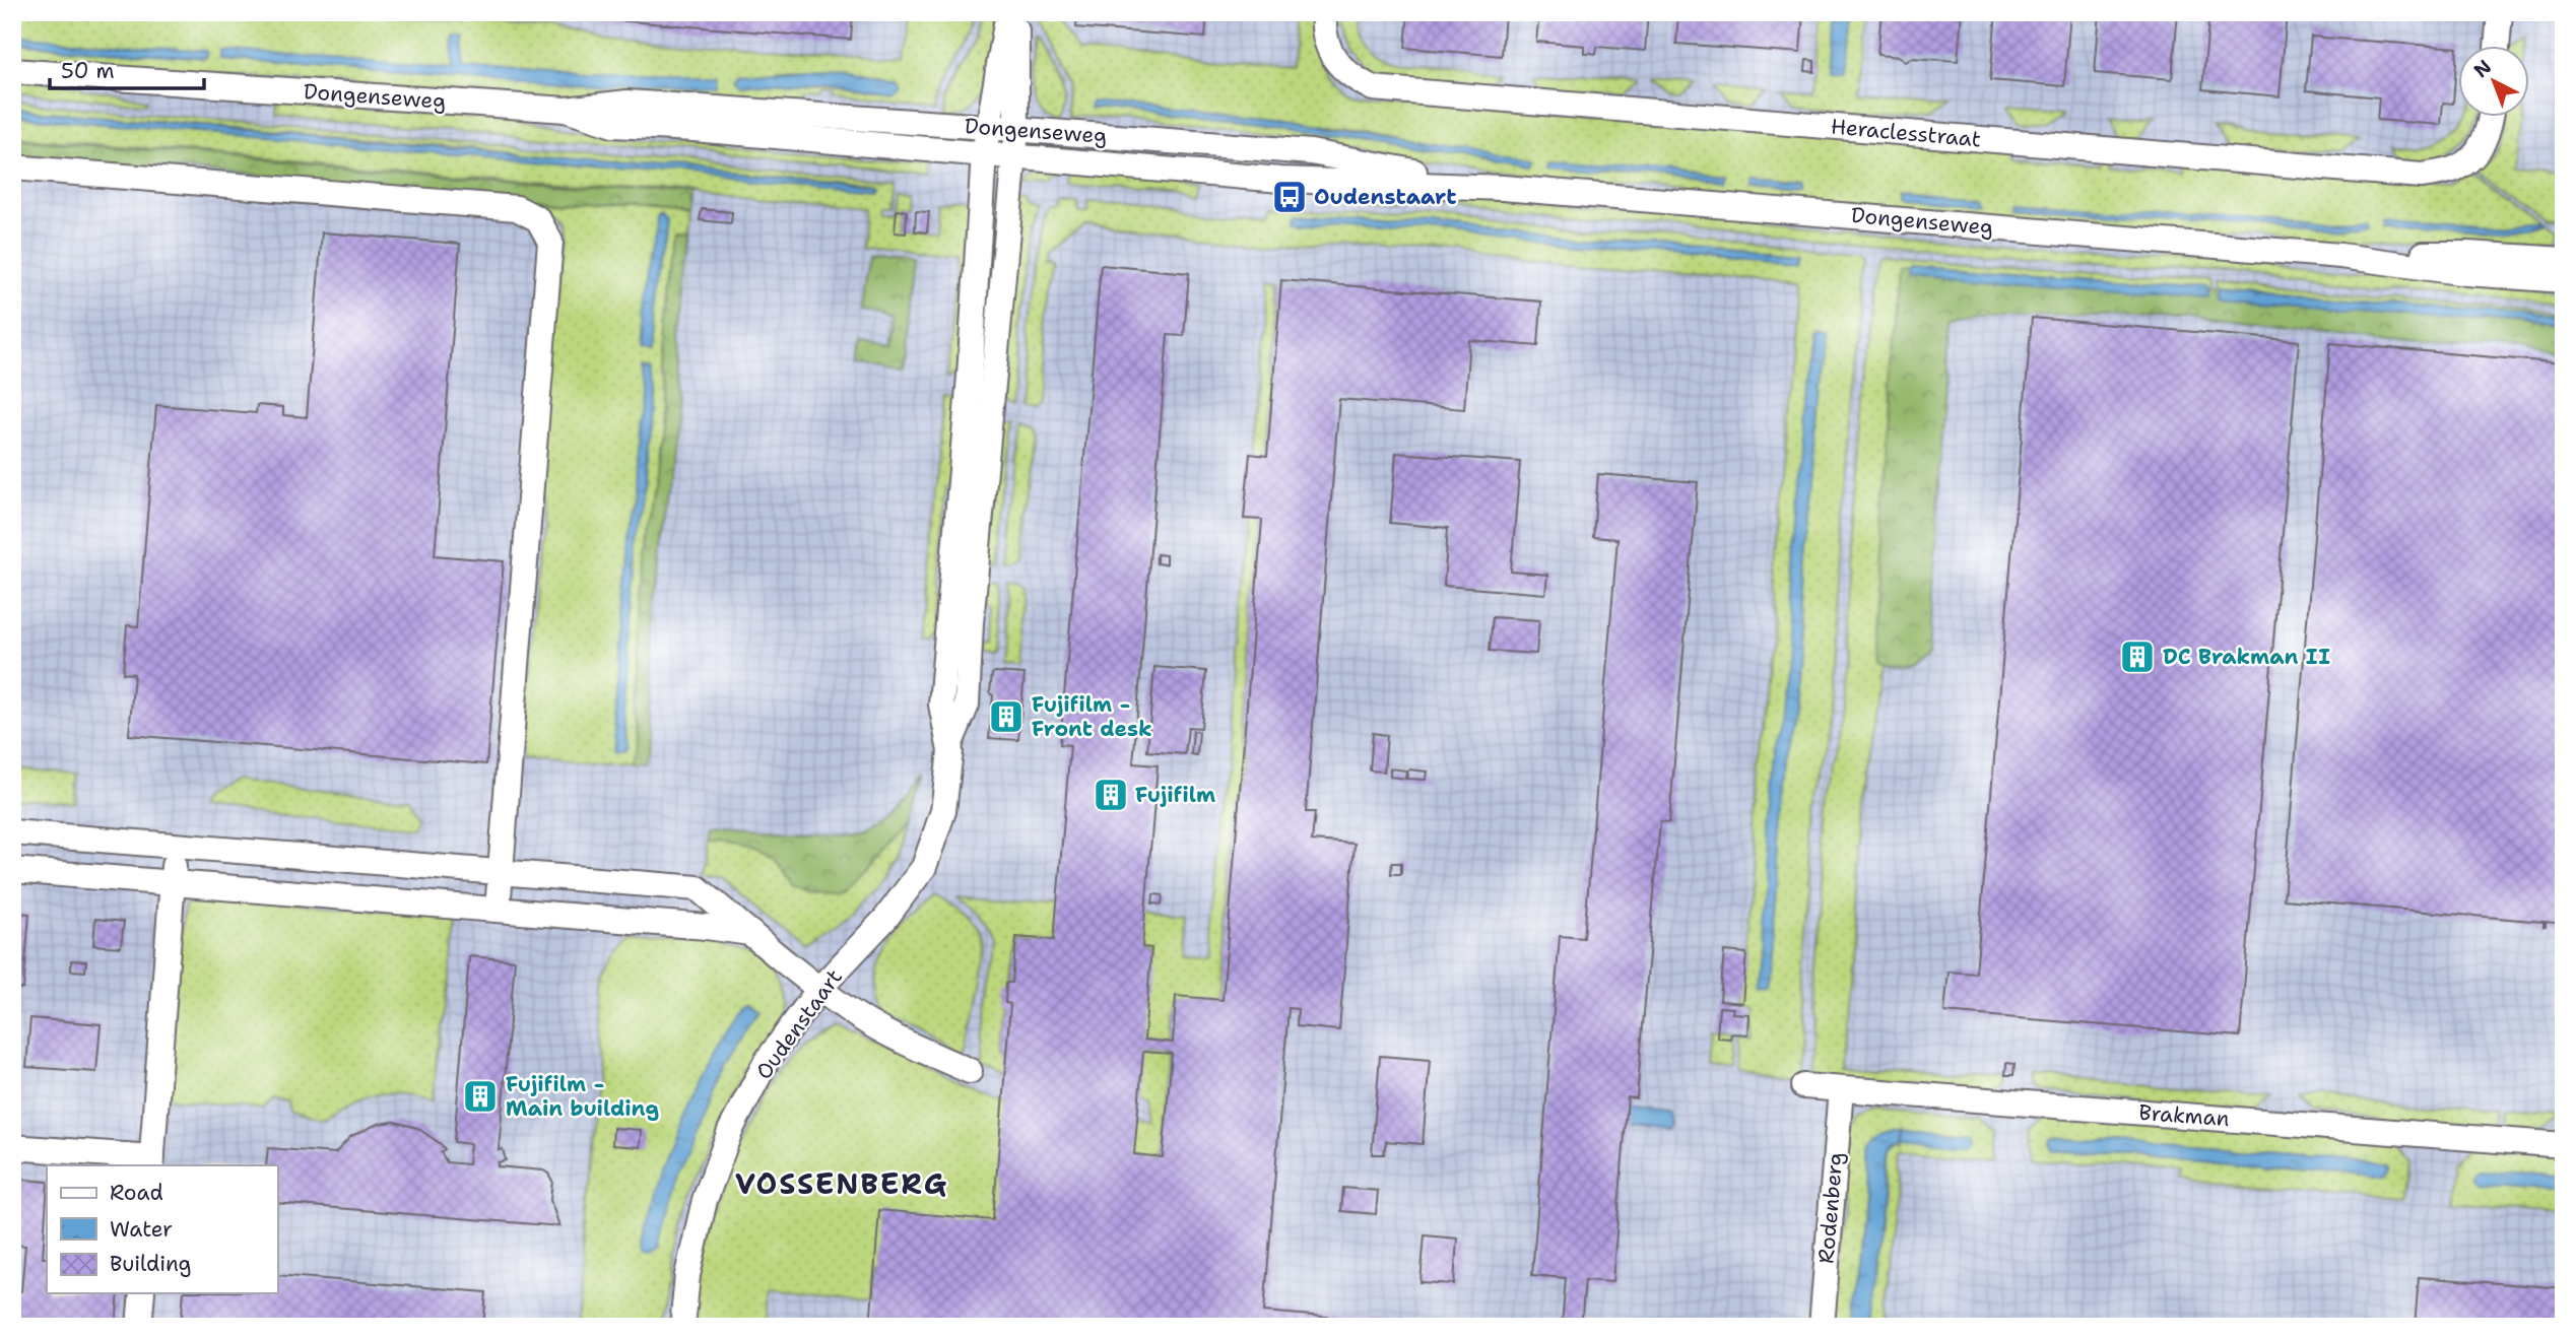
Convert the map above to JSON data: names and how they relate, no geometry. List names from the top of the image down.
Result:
{
  "streets": {
    "street": [
      "Dongenseweg",
      "Heraclesstraat",
      "Oudenstaart",
      "Brakman",
      "Rodenberg"
    ]
  },
  "crossings": [
    ["Dongenseweg", "Oudenstaart"],
    ["Brakman", "Rodenberg"]
  ],
  "districts": ["VOSSENBERG"],
  "places": {
    "bus stop": ["Oudenstaart"],
    "building": [
      "DC Brakman II",
      "Fujifilm - Front desk",
      "Fujifilm",
      "Fujifilm - Main building"
    ]
  },
  "legend": ["Road", "Water", "Building"],
  "scale_bar": "50 m",
  "north": "top left"
}
